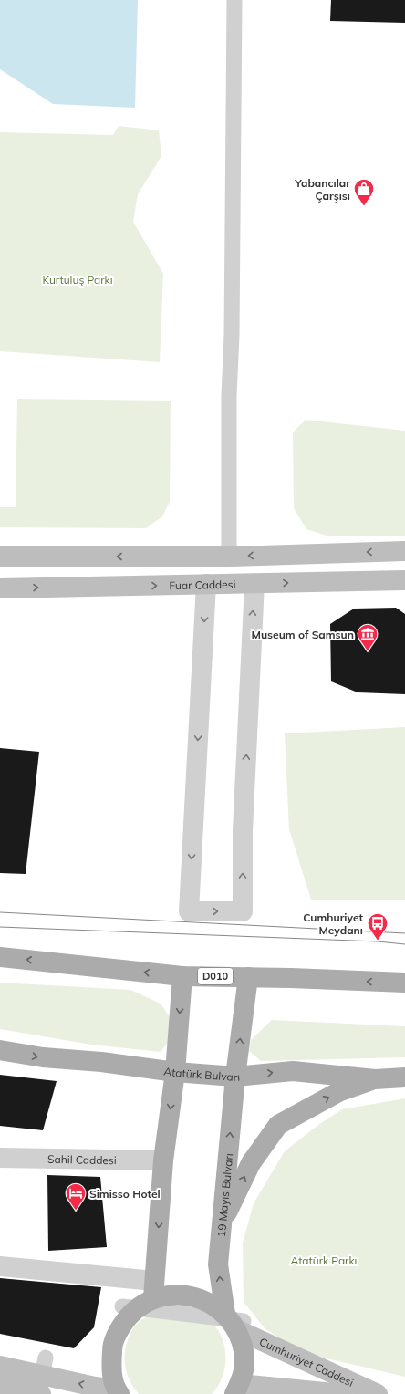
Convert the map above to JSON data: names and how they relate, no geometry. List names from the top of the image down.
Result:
{
  "streets": {
    "main road": [
      "Fuar Caddesi",
      "D010",
      "Atatürk Bulvarı",
      "19 Mayıs Bulvarı",
      "Cumhuriyet Caddesi"
    ],
    "street": ["Sahil Caddesi"]
  },
  "crossings": [
    ["D010", "19 Mayıs Bulvarı"],
    ["Atatürk Bulvarı", "19 Mayıs Bulvarı"],
    ["19 Mayıs Bulvarı", "Cumhuriyet Caddesi"]
  ],
  "parks": ["Kurtuluş Parkı", "Atatürk Parkı"],
  "places": {
    "shop": ["Yabancılar Çarşısı"],
    "museum": ["Museum of Samsun"],
    "bus stop": ["Cumhuriyet Meydanı"],
    "hotel": ["Simisso Hotel"]
  }
}
